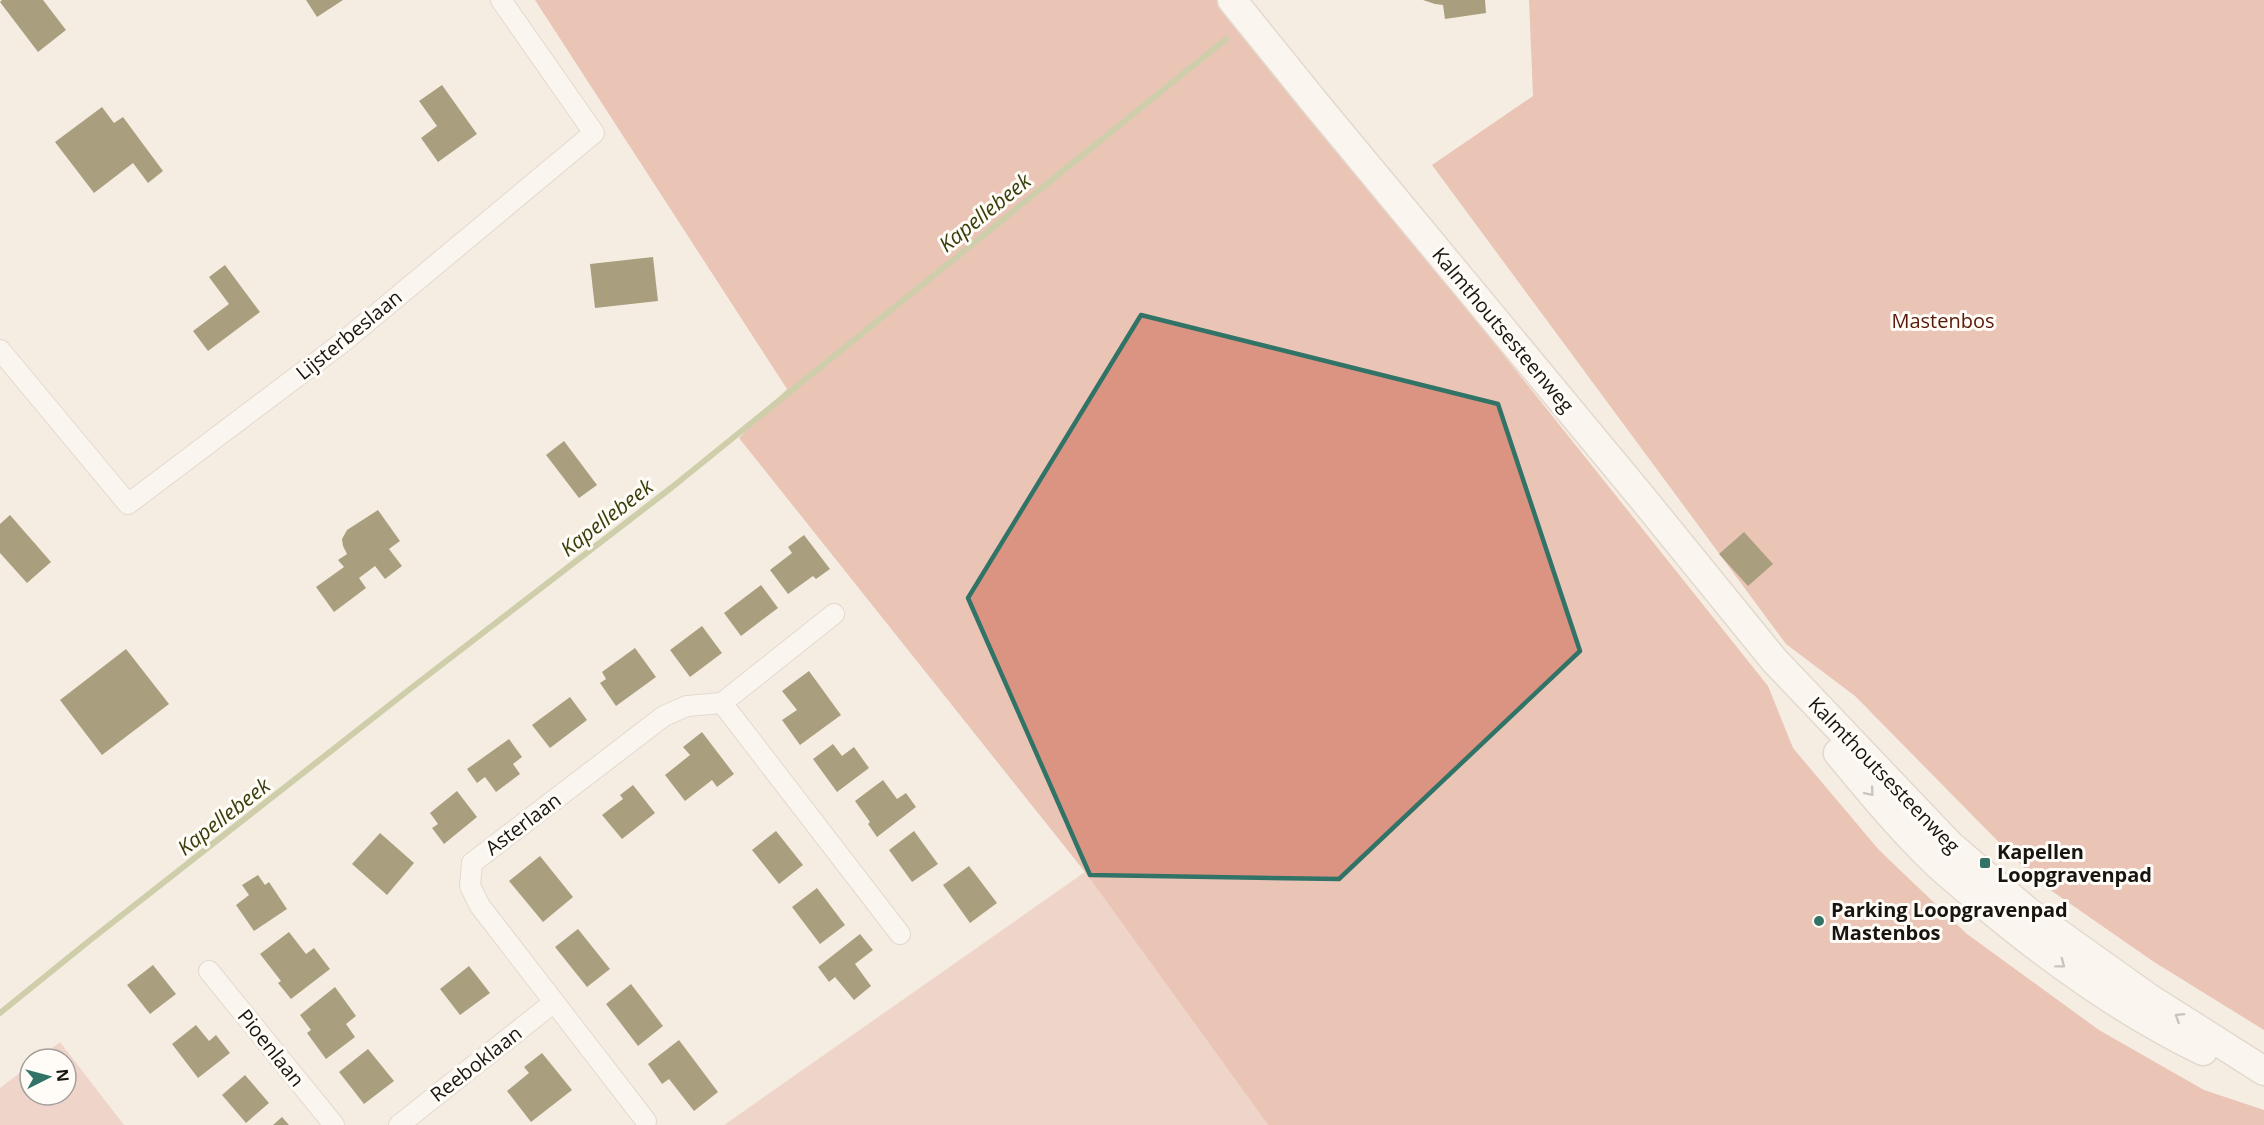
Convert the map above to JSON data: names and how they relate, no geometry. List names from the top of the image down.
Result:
{
  "streets": {
    "main road": ["Kalmthoutsesteenweg"],
    "street": [
      "Lijsterbeslaan",
      "Asterlaan",
      "Pioenlaan",
      "Reeboklaan"
    ]
  },
  "crossings": [
    ["Asterlaan", "Reeboklaan"]
  ],
  "water": ["Kapellebeek"],
  "parks": ["Mastenbos"],
  "places": {
    "transit": ["Kapellen Loopgravenpad"],
    "other": ["Parking Loopgravenpad Mastenbos"]
  },
  "north": "right"
}
